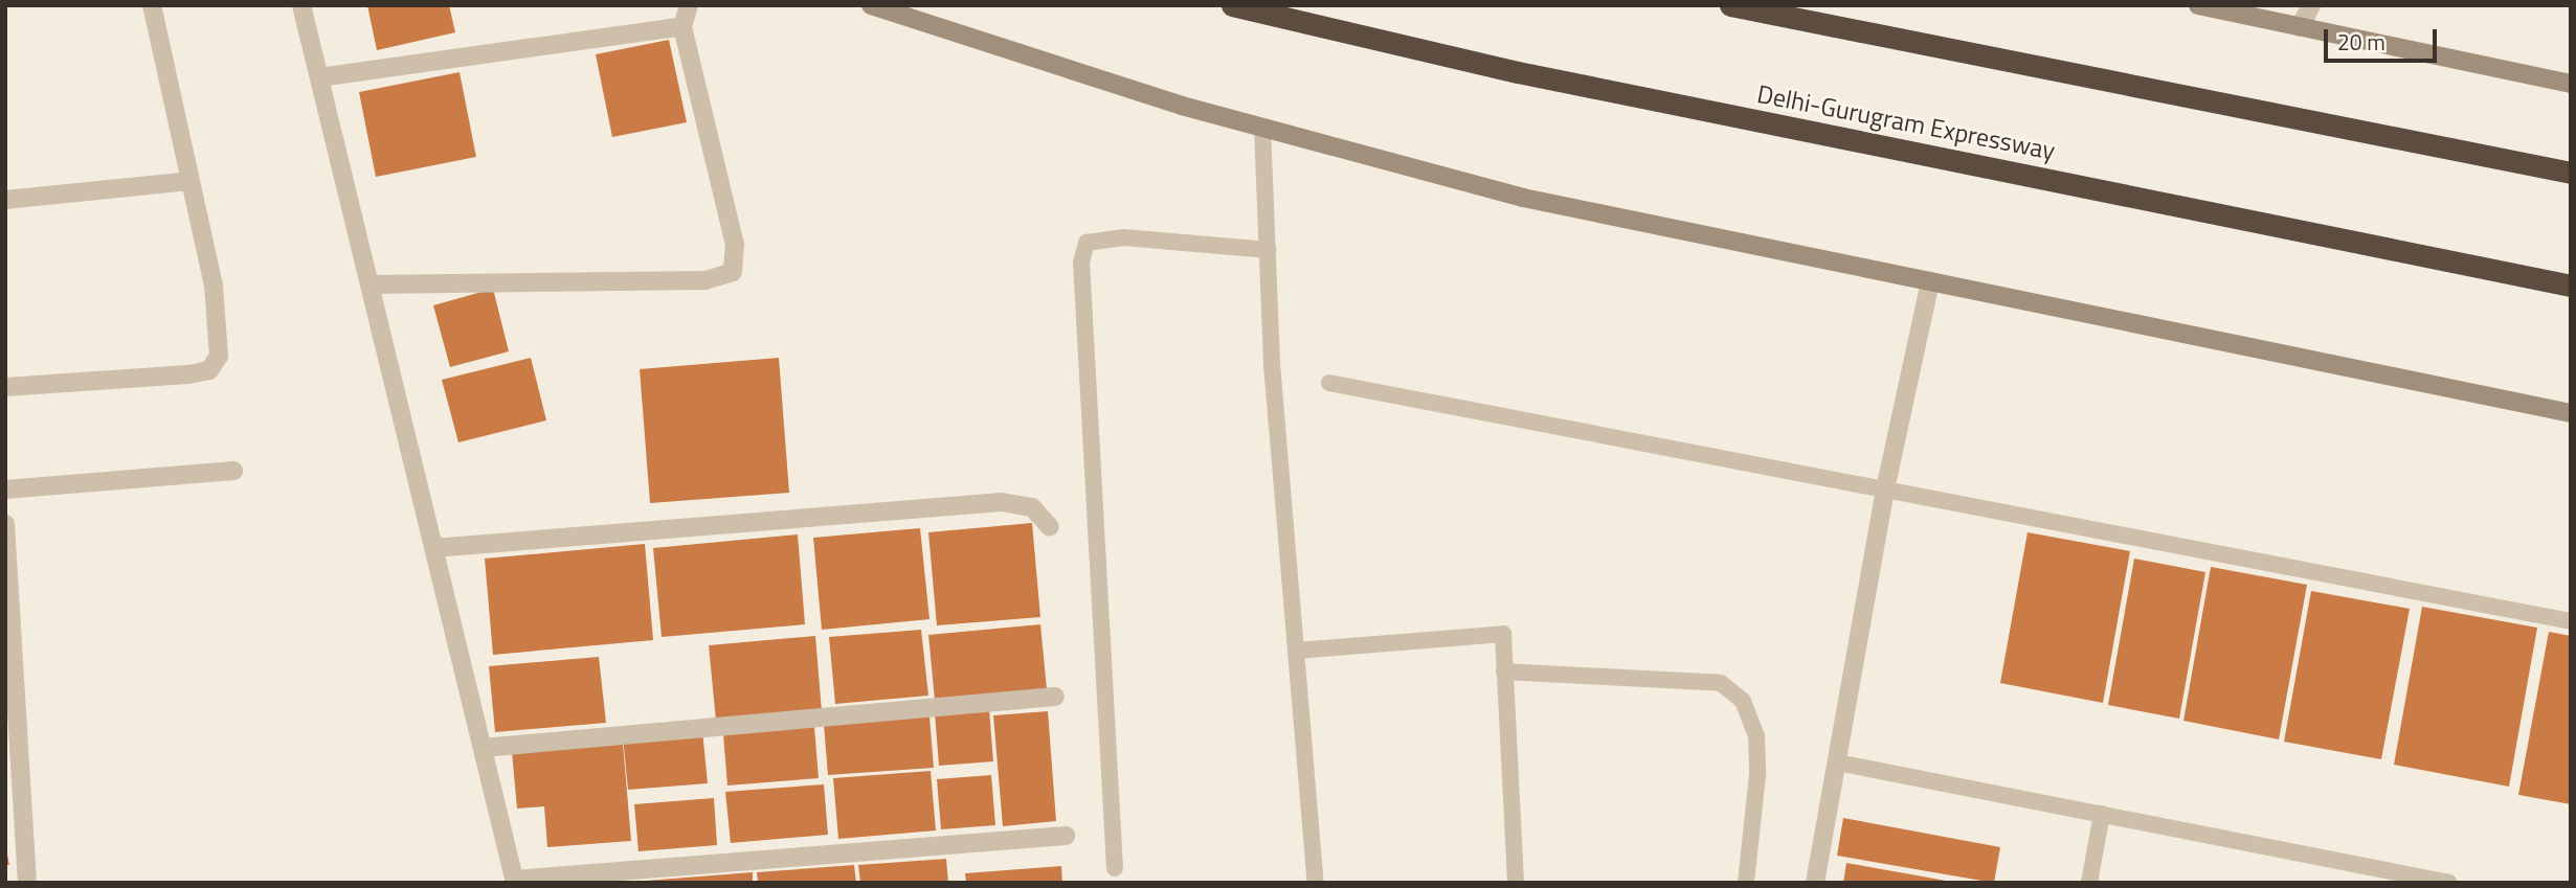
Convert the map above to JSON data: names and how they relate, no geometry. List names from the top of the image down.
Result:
{
  "streets": {
    "highway": ["Delhi-Gurugram Expressway"]
  },
  "scale_bar": "20 m"
}
